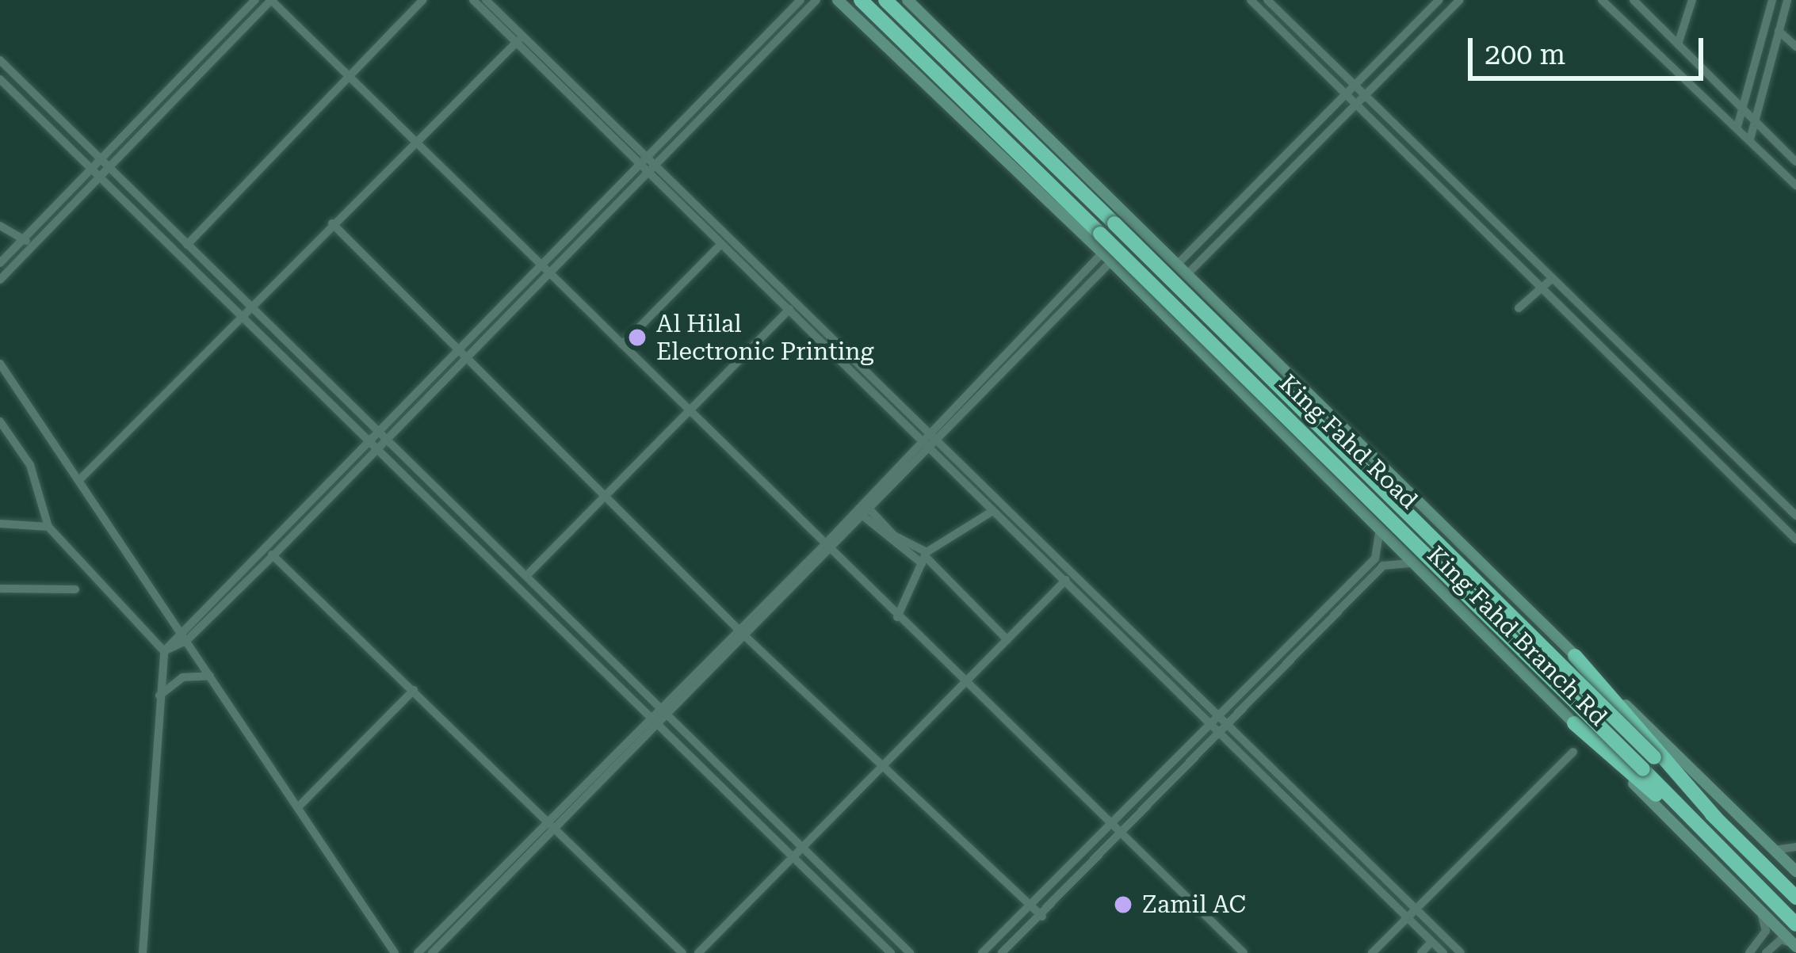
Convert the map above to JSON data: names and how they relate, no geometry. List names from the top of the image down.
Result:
{
  "streets": {
    "highway": ["King Fahd Road"],
    "main road": ["King Fahd Branch Rd"]
  },
  "places": ["Al Hilal Electronic Printing", "Zamil AC"],
  "scale_bar": "200 m"
}
